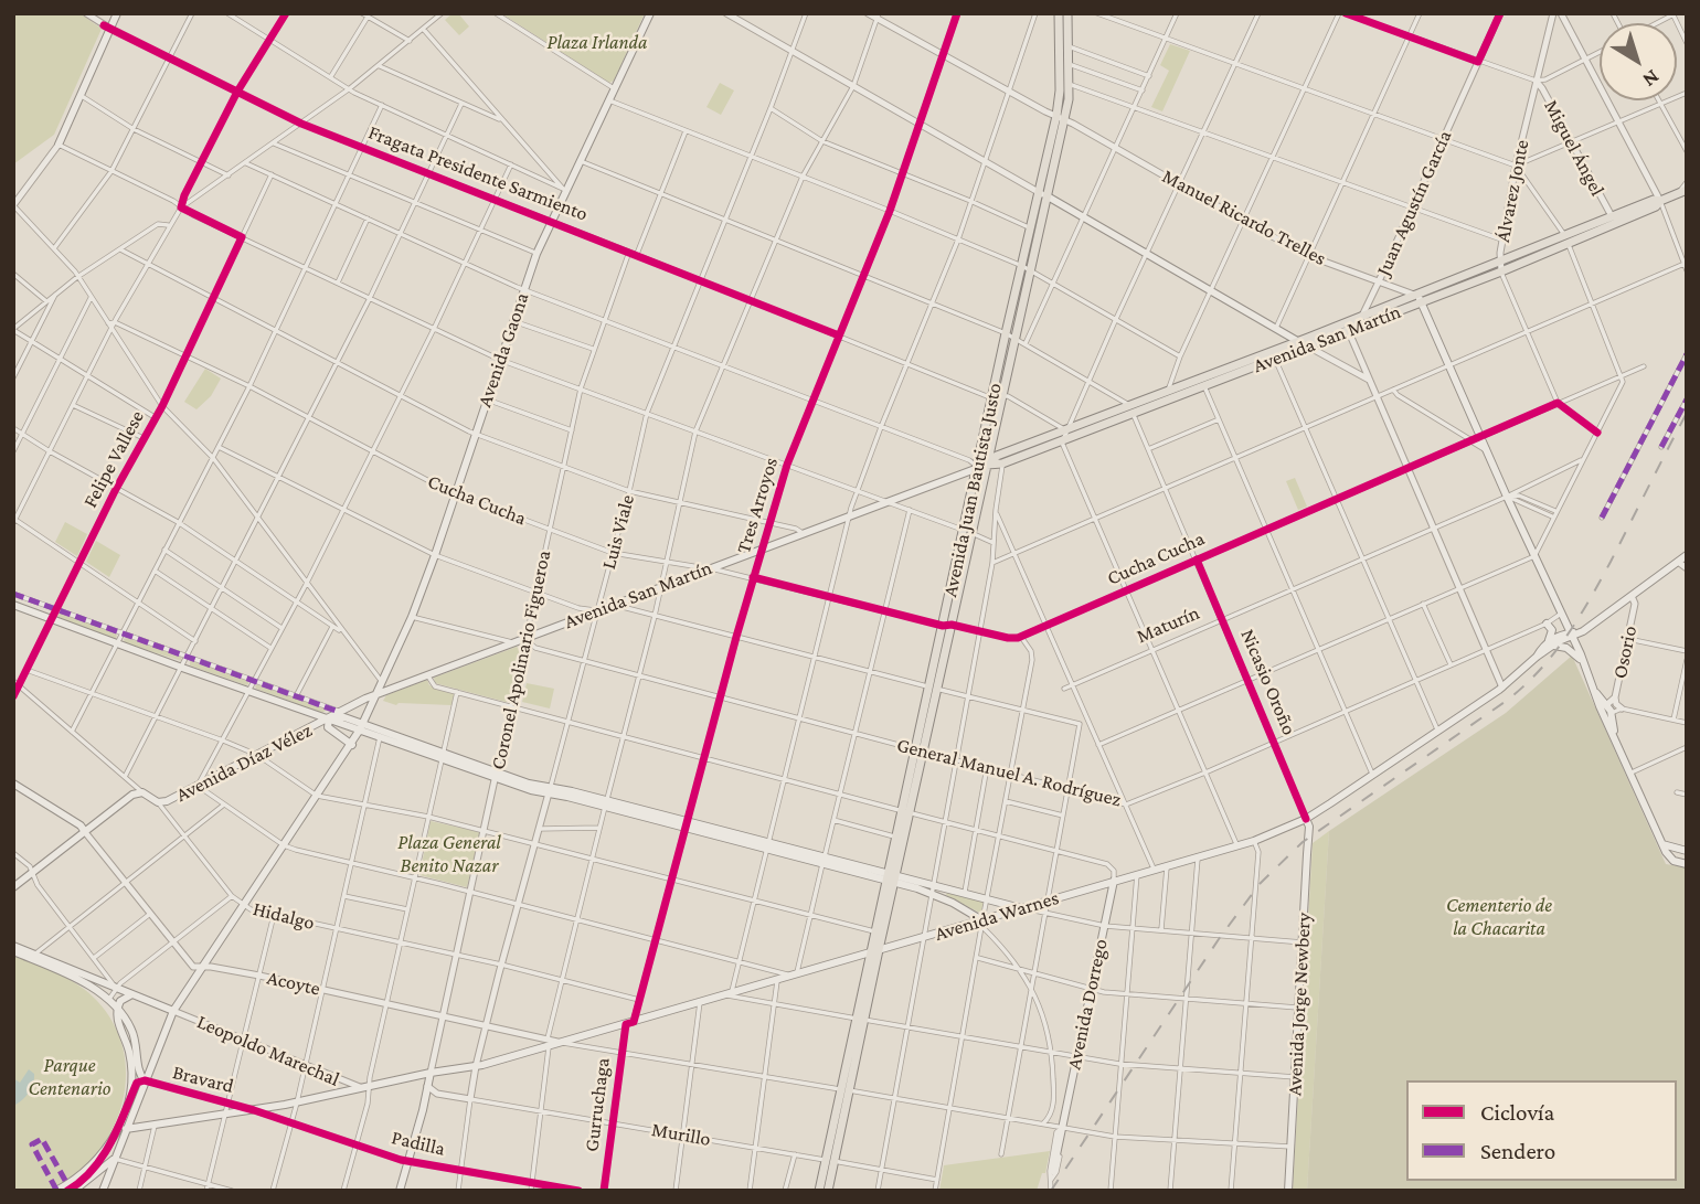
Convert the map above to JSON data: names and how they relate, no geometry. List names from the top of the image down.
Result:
{
  "streets": {
    "main road": [
      "Manuel Ricardo Trelles",
      "Avenida San Martín",
      "Avenida Gaona",
      "Avenida Juan Bautista Justo",
      "Avenida Díaz Vélez",
      "Hidalgo",
      "Avenida Warnes",
      "Avenida Dorrego",
      "Avenida Jorge Newbery"
    ],
    "street": [
      "Miguel Ángel",
      "Fragata Presidente Sarmiento",
      "Álvarez Jonte",
      "Juan Agustín García",
      "Felipe Vallese",
      "Cucha Cucha",
      "Tres Arroyos",
      "Luis Viale",
      "Maturín",
      "Osorio",
      "Coronel Apolinario Figueroa",
      "Nicasio Oroño",
      "General Manuel A. Rodríguez",
      "Acoyte",
      "Leopoldo Marechal",
      "Bravard",
      "Gurruchaga",
      "Murillo",
      "Padilla"
    ]
  },
  "crossings": [
    ["Miguel Ángel", "Álvarez Jonte"],
    ["Miguel Ángel", "Avenida San Martín"],
    ["Fragata Presidente Sarmiento", "Avenida Gaona"],
    ["Fragata Presidente Sarmiento", "Avenida Juan Bautista Justo"],
    ["Fragata Presidente Sarmiento", "Tres Arroyos"],
    ["Fragata Presidente Sarmiento", "Luis Viale"],
    ["Fragata Presidente Sarmiento", "Coronel Apolinario Figueroa"],
    ["Álvarez Jonte", "Avenida San Martín"],
    ["Álvarez Jonte", "Cucha Cucha"],
    ["Juan Agustín García", "Manuel Ricardo Trelles"],
    ["Juan Agustín García", "Avenida San Martín"],
    ["Manuel Ricardo Trelles", "Avenida San Martín"],
    ["Manuel Ricardo Trelles", "Avenida Juan Bautista Justo"],
    ["Manuel Ricardo Trelles", "Tres Arroyos"],
    ["Avenida San Martín", "Avenida Gaona"],
    ["Avenida San Martín", "Avenida Juan Bautista Justo"],
    ["Avenida San Martín", "Cucha Cucha"],
    ["Avenida San Martín", "Tres Arroyos"],
    ["Avenida San Martín", "Luis Viale"],
    ["Avenida San Martín", "Coronel Apolinario Figueroa"],
    ["Avenida San Martín", "Nicasio Oroño"],
    ["Avenida San Martín", "General Manuel A. Rodríguez"],
    ["Avenida Gaona", "Cucha Cucha"],
    ["Avenida Gaona", "Hidalgo"],
    ["Avenida Gaona", "Avenida Warnes"],
    ["Avenida Gaona", "Acoyte"],
    ["Avenida Gaona", "Leopoldo Marechal"],
    ["Avenida Gaona", "Bravard"],
    ["Felipe Vallese", "Cucha Cucha"],
    ["Felipe Vallese", "Hidalgo"],
    ["Avenida Juan Bautista Justo", "Cucha Cucha"],
    ["Avenida Juan Bautista Justo", "General Manuel A. Rodríguez"],
    ["Avenida Juan Bautista Justo", "Avenida Warnes"],
    ["Avenida Juan Bautista Justo", "Murillo"],
    ["Cucha Cucha", "Tres Arroyos"],
    ["Cucha Cucha", "Luis Viale"],
    ["Cucha Cucha", "Coronel Apolinario Figueroa"],
    ["Cucha Cucha", "Nicasio Oroño"],
    ["Tres Arroyos", "General Manuel A. Rodríguez"],
    ["Tres Arroyos", "Hidalgo"],
    ["Tres Arroyos", "Avenida Warnes"],
    ["Tres Arroyos", "Gurruchaga"],
    ["Luis Viale", "General Manuel A. Rodríguez"],
    ["Luis Viale", "Hidalgo"],
    ["Luis Viale", "Avenida Warnes"],
    ["Luis Viale", "Acoyte"],
    ["Luis Viale", "Murillo"],
    ["Maturín", "Nicasio Oroño"],
    ["Osorio", "Avenida Warnes"],
    ["Coronel Apolinario Figueroa", "General Manuel A. Rodríguez"],
    ["Coronel Apolinario Figueroa", "Hidalgo"],
    ["Coronel Apolinario Figueroa", "Avenida Warnes"],
    ["Coronel Apolinario Figueroa", "Acoyte"],
    ["Nicasio Oroño", "General Manuel A. Rodríguez"],
    ["Nicasio Oroño", "Avenida Warnes"],
    ["Nicasio Oroño", "Avenida Jorge Newbery"],
    ["Avenida Díaz Vélez", "Hidalgo"],
    ["Avenida Warnes", "Acoyte"],
    ["Avenida Warnes", "Avenida Dorrego"],
    ["Avenida Warnes", "Avenida Jorge Newbery"],
    ["Avenida Warnes", "Leopoldo Marechal"],
    ["Avenida Warnes", "Bravard"],
    ["Avenida Warnes", "Gurruchaga"],
    ["Avenida Warnes", "Padilla"],
    ["Bravard", "Padilla"],
    ["Gurruchaga", "Murillo"]
  ],
  "parks": [
    "Plaza Irlanda",
    "Plaza General Benito Nazar",
    "Cementerio de la Chacarita",
    "Parque Centenario"
  ],
  "legend": ["Ciclovía", "Sendero"],
  "north": "bottom right"
}
